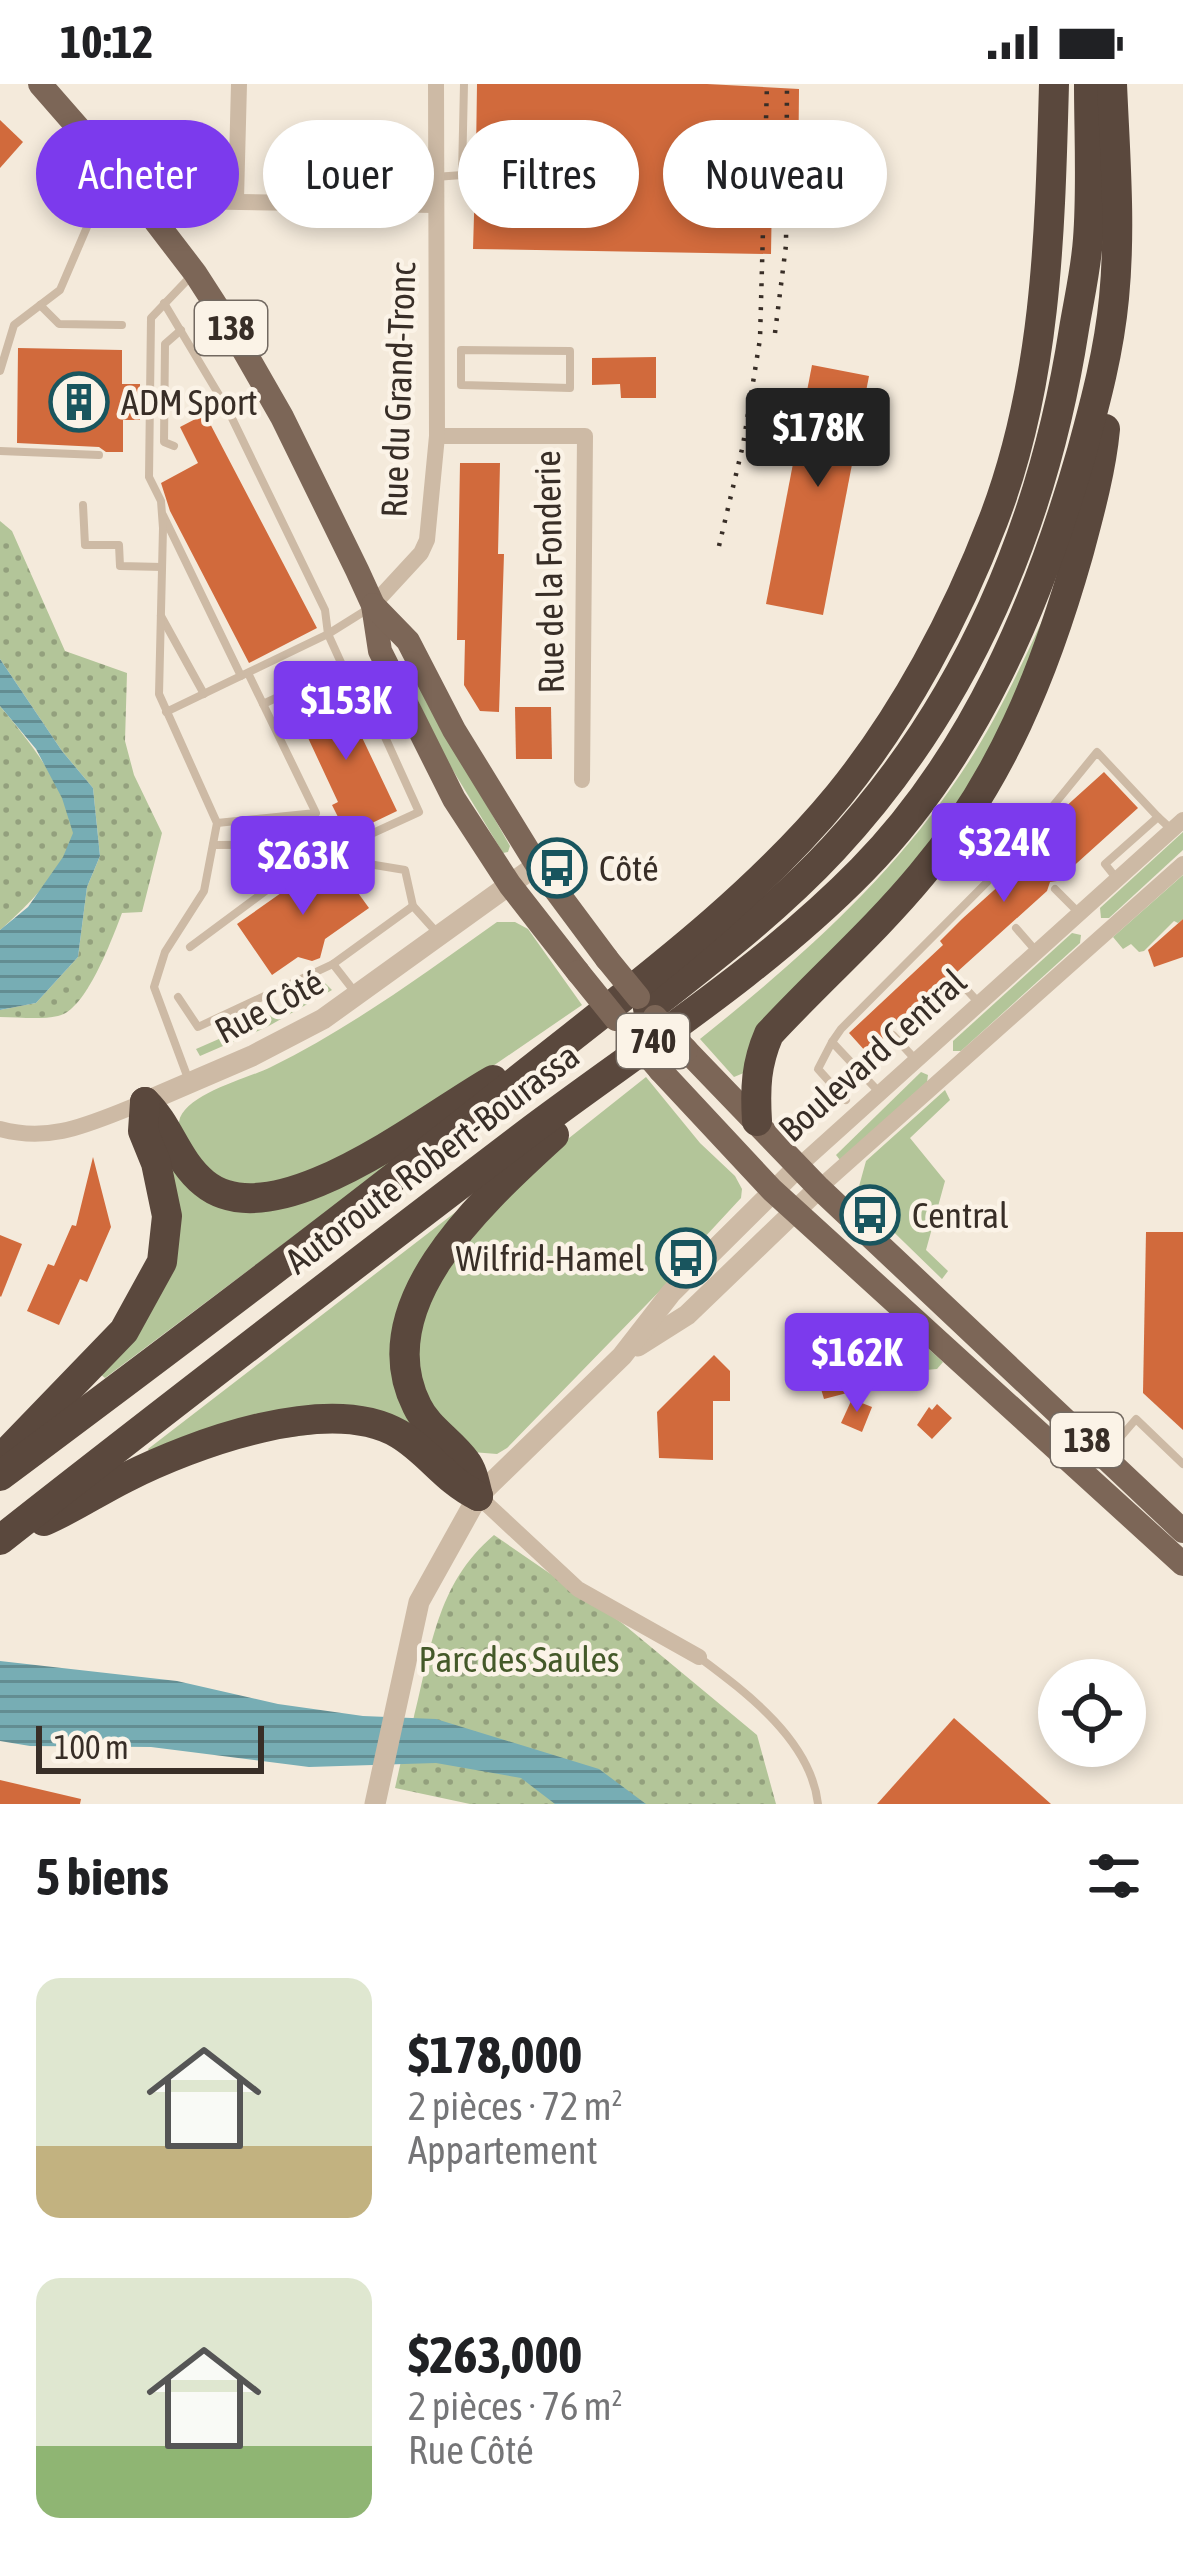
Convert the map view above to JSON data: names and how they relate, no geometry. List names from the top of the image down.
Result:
{
  "streets": {
    "highway": ["740", "Autoroute Robert-Bourassa"],
    "main road": ["138"],
    "street": [
      "Rue du Grand-Tronc",
      "Rue de la Fonderie",
      "Rue Côté",
      "Boulevard Central"
    ]
  },
  "crossings": [
    ["138", "Rue du Grand-Tronc"],
    ["138", "Rue Côté"],
    ["138", "Boulevard Central"],
    ["Rue du Grand-Tronc", "Rue de la Fonderie"]
  ],
  "parks": ["Parc des Saules"],
  "places": {
    "building": ["ADM Sport"],
    "bus stop": ["Côté", "Central", "Wilfrid-Hamel"]
  },
  "scale_bar": "100 m",
  "page": {
    "status": "10:12",
    "chip": [
      "Acheter",
      "Louer",
      "Filtres",
      "Nouveau"
    ],
    "price": [
      "$178K",
      "$153K",
      "$324K",
      "$263K",
      "$162K"
    ],
    "scale": "100 m",
    "heading": "5 biens",
    "list": [
      {
        "name": "$178,000",
        "note": "2 pièces · 72 m² · Appartement"
      },
      {
        "name": "$263,000",
        "note": "2 pièces · 76 m² · Rue Côté"
      }
    ]
  }
}
